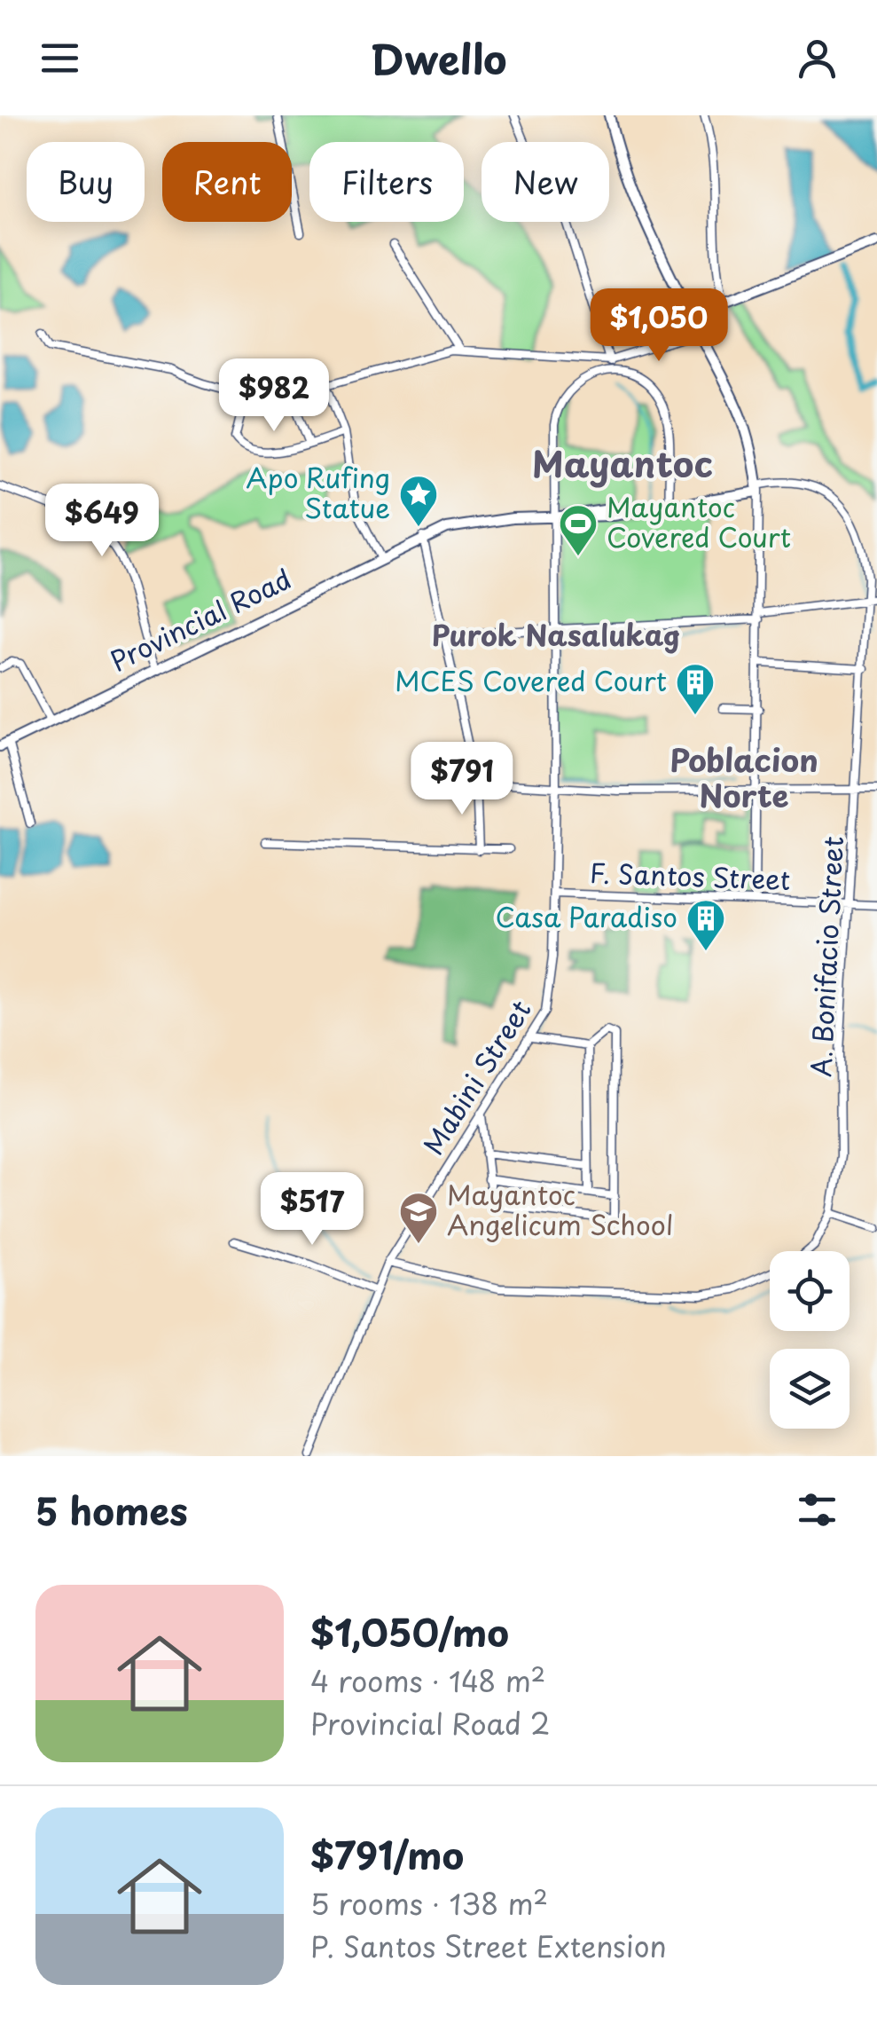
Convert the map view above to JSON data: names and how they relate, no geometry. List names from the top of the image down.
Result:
{
  "streets": {
    "main road": ["Provincial Road"],
    "street": ["F. Santos Street", "A. Bonifacio Street", "Mabini Street"]
  },
  "crossings": [
    ["Provincial Road", "A. Bonifacio Street"],
    ["Provincial Road", "Mabini Street"],
    ["F. Santos Street", "A. Bonifacio Street"],
    ["F. Santos Street", "Mabini Street"],
    ["A. Bonifacio Street", "Mabini Street"]
  ],
  "districts": ["Mayantoc", "Purok Nasalukag", "Poblacion Norte"],
  "places": {
    "place": ["Apo Rufing Statue"],
    "sports": ["Mayantoc Covered Court"],
    "building": ["MCES Covered Court", "Casa Paradiso"],
    "school or university": ["Mayantoc Angelicum School"]
  },
  "page": {
    "header": "Dwello",
    "chip": [
      "Buy",
      "Rent",
      "Filters",
      "New"
    ],
    "price": [
      "$1,050",
      "$982",
      "$649",
      "$791",
      "$517"
    ],
    "heading": "5 homes",
    "list": [
      {
        "name": "$1,050/mo",
        "note": "4 rooms · 148 m² · Provincial Road 2"
      },
      {
        "name": "$791/mo",
        "note": "5 rooms · 138 m² · P. Santos Street Extension"
      }
    ]
  }
}
